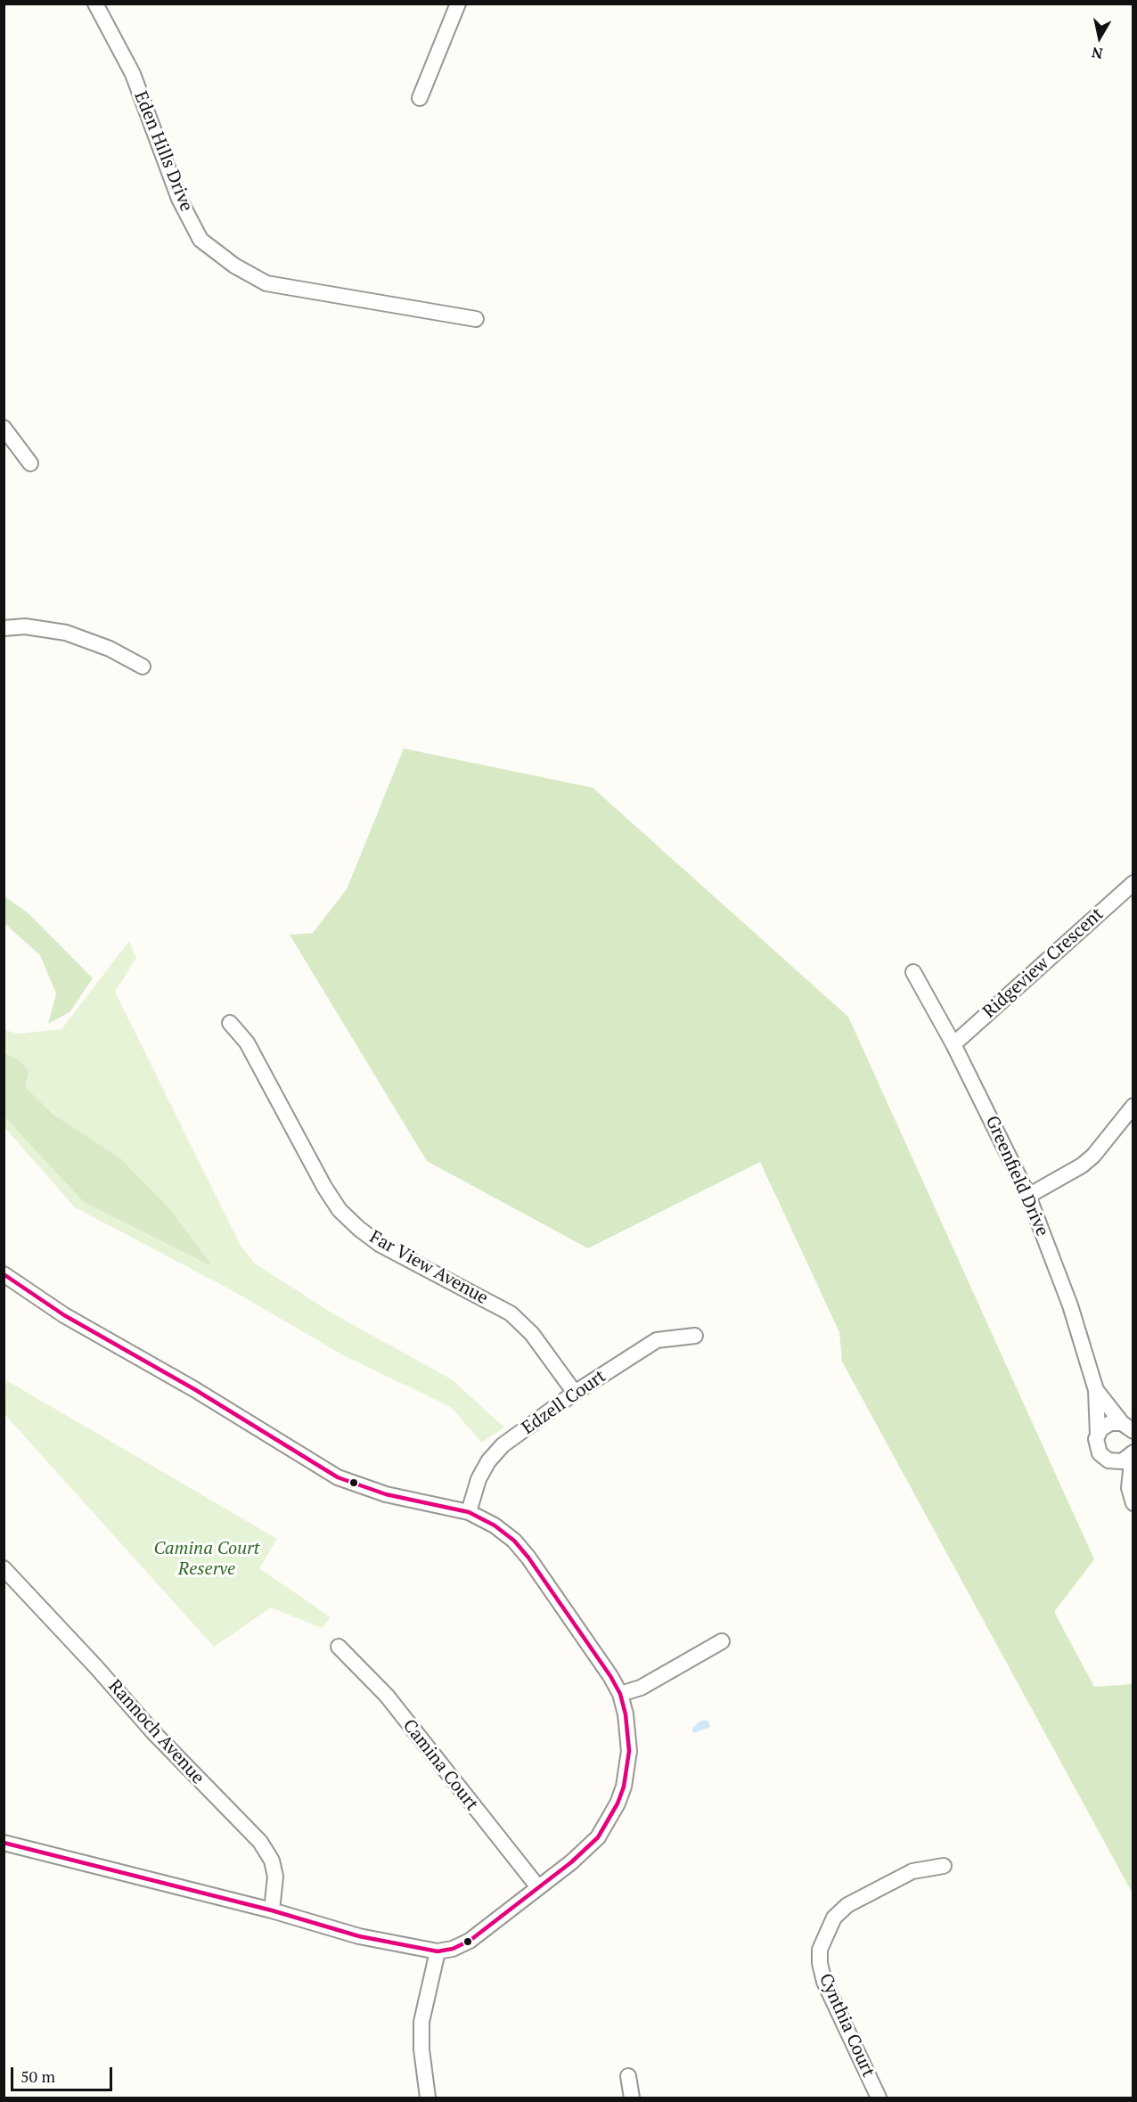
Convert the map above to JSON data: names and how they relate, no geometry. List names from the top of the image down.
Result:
{
  "streets": {
    "street": [
      "Eden Hills Drive",
      "Ridgeview Crescent",
      "Greenfield Drive",
      "Far View Avenue",
      "Edzell Court",
      "Rannoch Avenue",
      "Camina Court",
      "Cynthia Court"
    ]
  },
  "crossings": [
    ["Ridgeview Crescent", "Greenfield Drive"],
    ["Far View Avenue", "Edzell Court"]
  ],
  "parks": ["Camina Court Reserve"],
  "scale_bar": "50 m",
  "north": "bottom"
}
